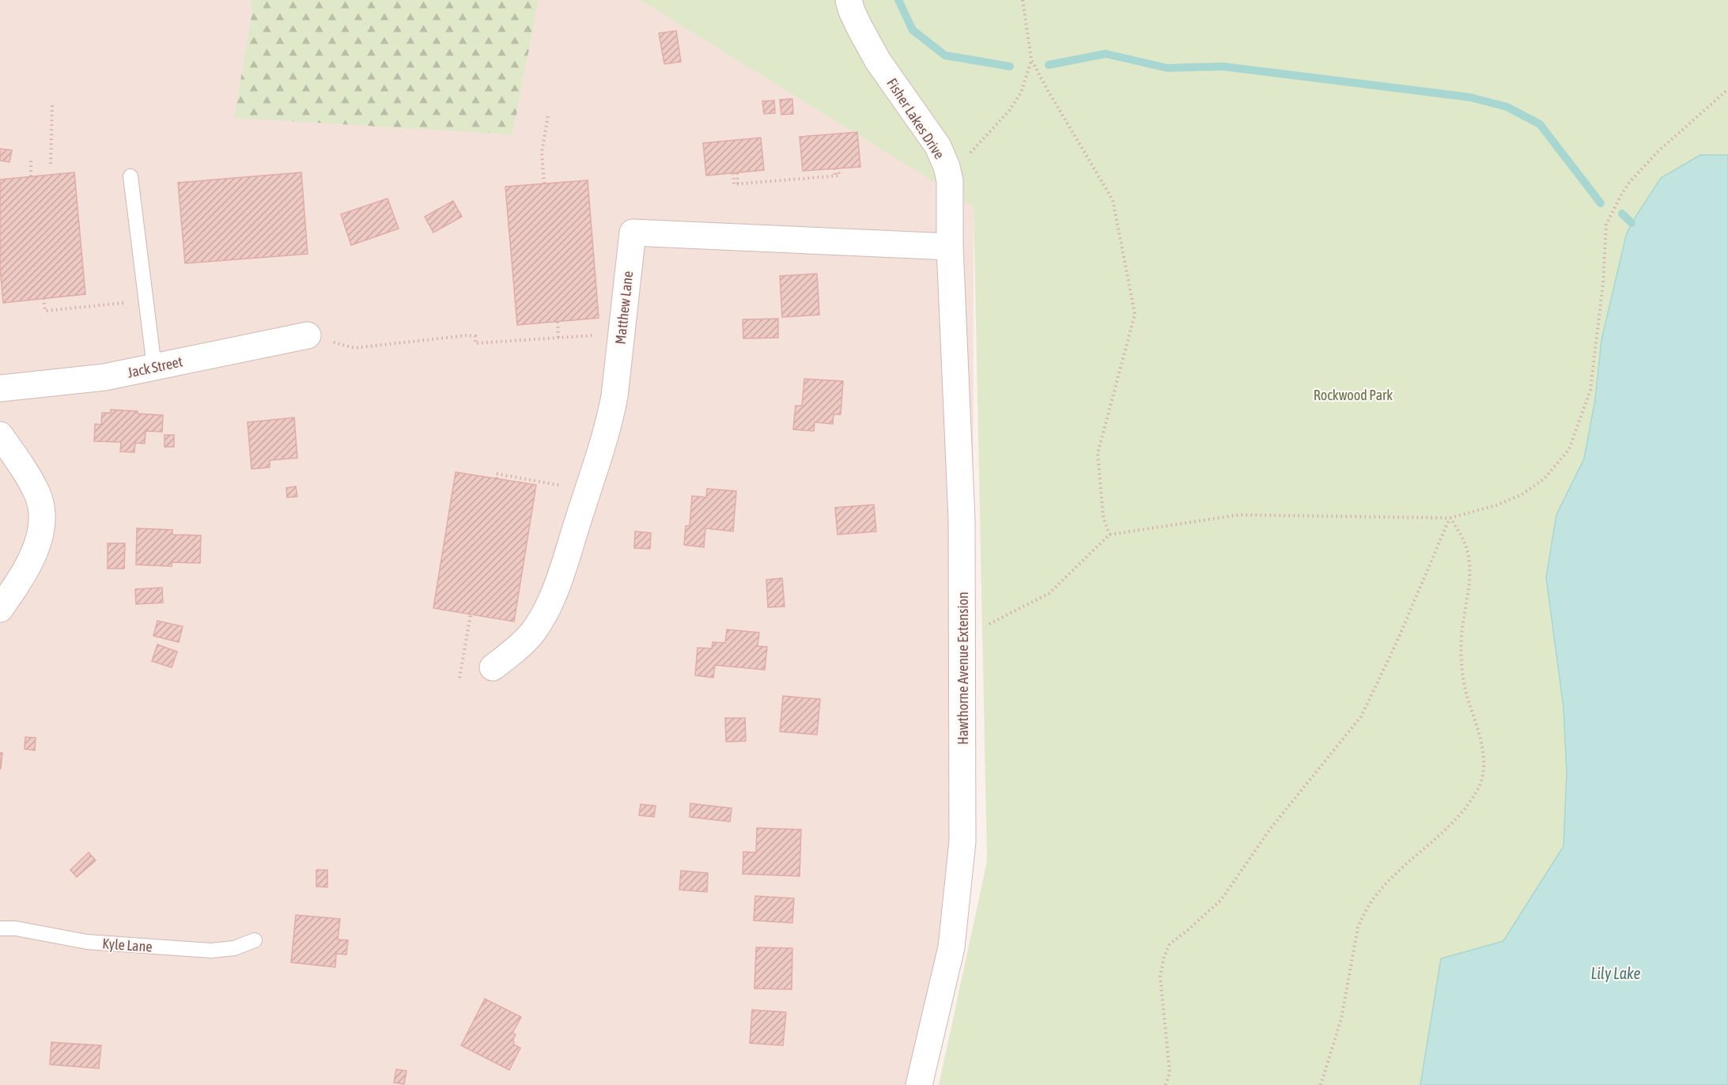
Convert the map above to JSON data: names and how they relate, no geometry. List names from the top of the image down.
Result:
{
  "streets": {
    "street": [
      "Fisher Lakes Drive",
      "Matthew Lane",
      "Jack Street",
      "Hawthorne Avenue Extension"
    ],
    "lane": ["Kyle Lane"]
  },
  "crossings": [
    ["Fisher Lakes Drive", "Matthew Lane"],
    ["Fisher Lakes Drive", "Hawthorne Avenue Extension"],
    ["Matthew Lane", "Hawthorne Avenue Extension"]
  ],
  "water": ["Lily Lake"],
  "parks": ["Rockwood Park"]
}
